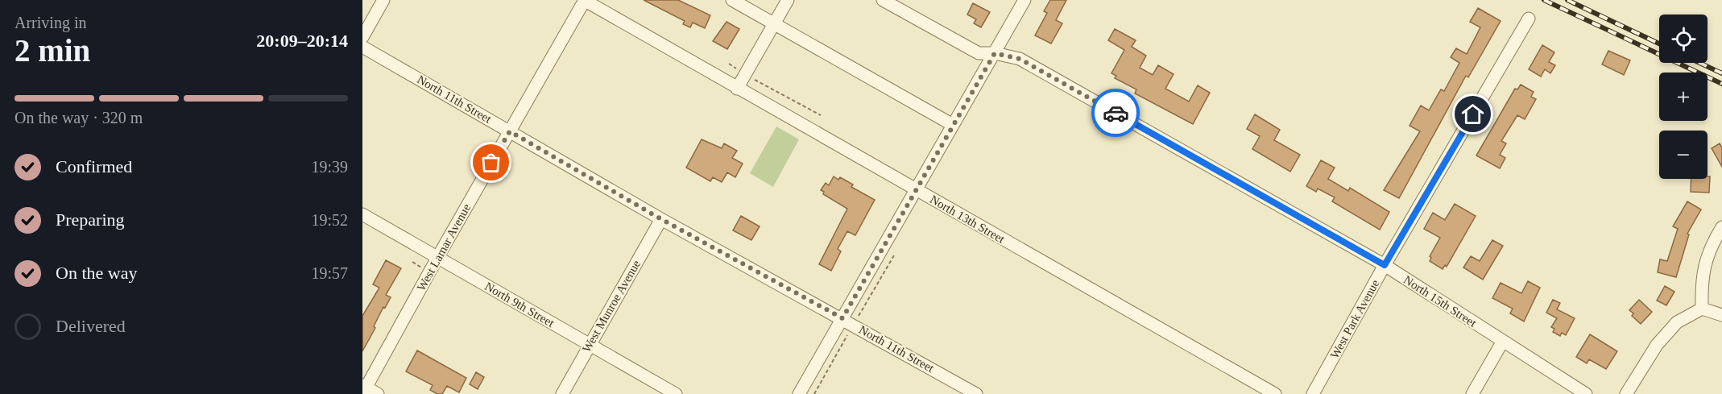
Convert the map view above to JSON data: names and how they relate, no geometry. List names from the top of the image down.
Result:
{
  "streets": {
    "street": [
      "North 11th Street",
      "North 13th Street",
      "West Lamar Avenue",
      "North 15th Street",
      "North 9th Street",
      "West Munroe Avenue",
      "West Park Avenue"
    ]
  },
  "crossings": [
    ["North 11th Street", "West Lamar Avenue"],
    ["North 11th Street", "West Munroe Avenue"],
    ["North 13th Street", "West Lamar Avenue"],
    ["West Lamar Avenue", "North 9th Street"],
    ["North 15th Street", "West Park Avenue"],
    ["North 9th Street", "West Munroe Avenue"]
  ],
  "page": {
    "heading": ["2 min", "Arriving in", "20:09–20:14"],
    "map_buttons": ["+", "−"],
    "bar": "On the way · 320 m",
    "list": [
      ["Confirmed", "19:39"],
      ["Preparing", "19:52"],
      ["On the way", "19:57"],
      "Delivered"
    ]
  }
}
